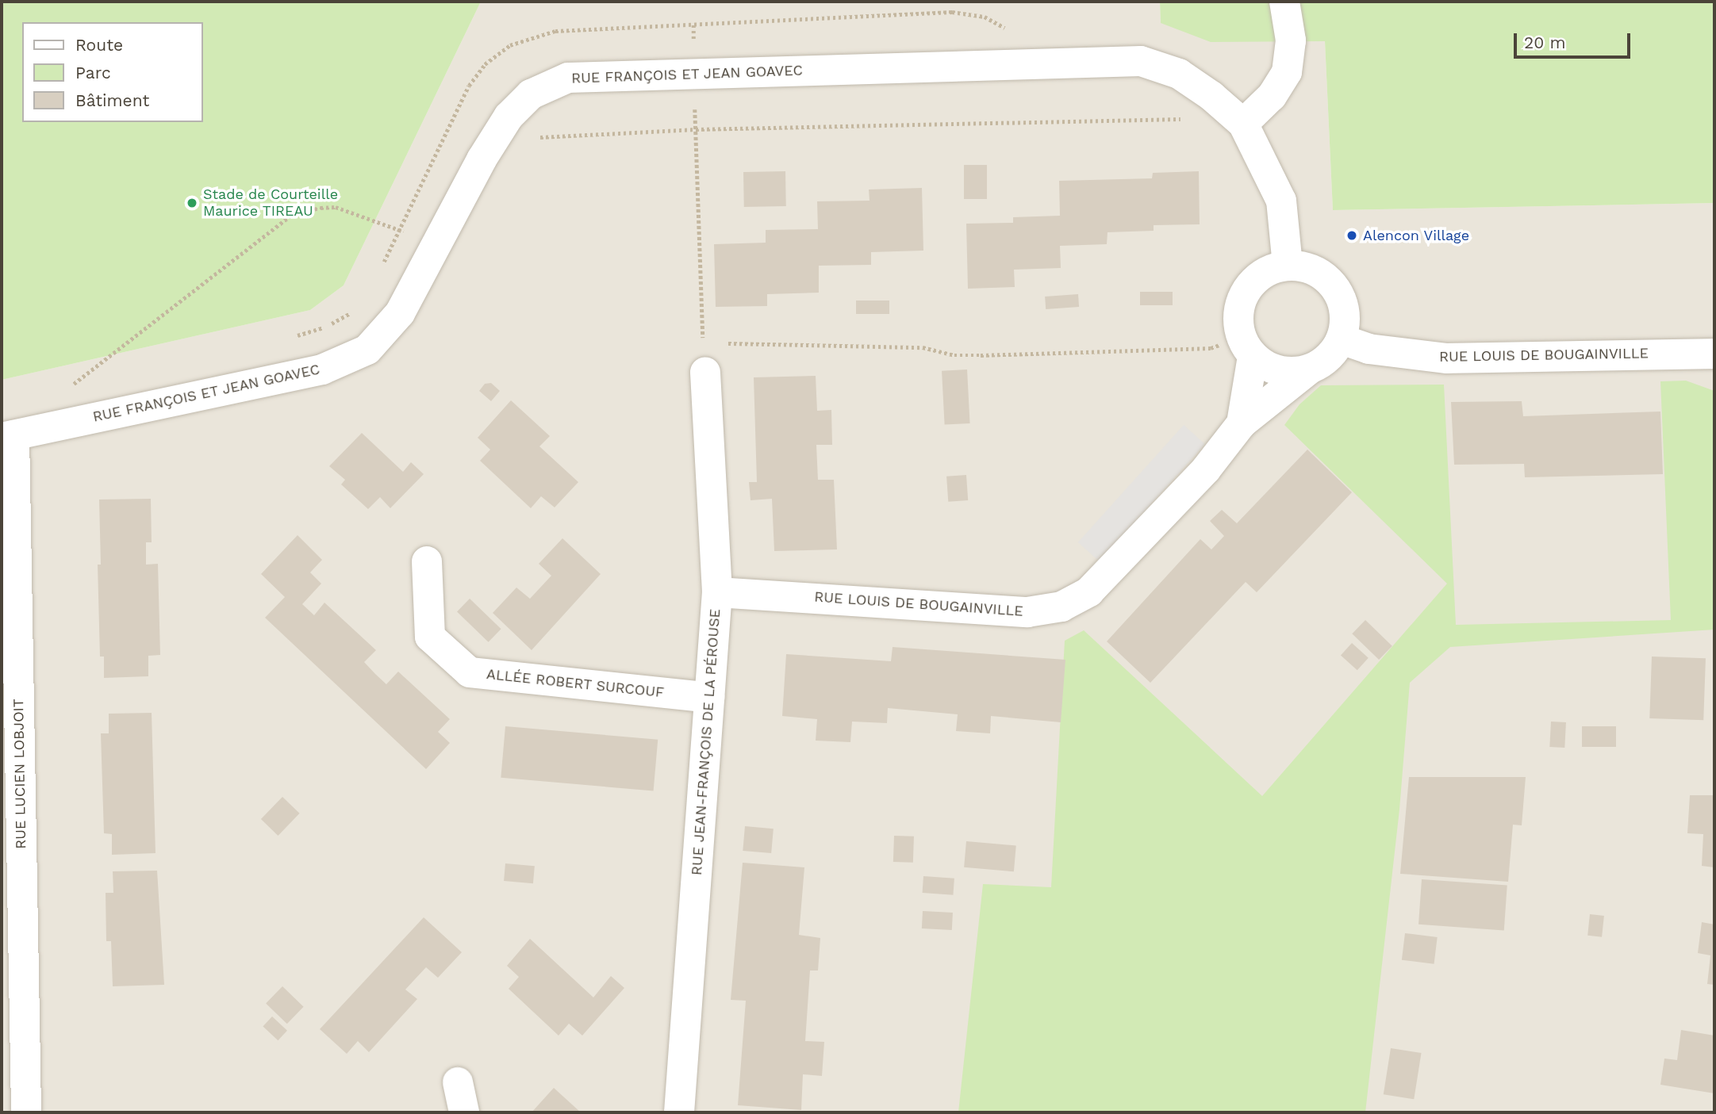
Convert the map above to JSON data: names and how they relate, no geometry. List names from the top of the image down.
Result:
{
  "streets": {
    "street": [
      "RUE FRANÇOIS ET JEAN GOAVEC",
      "RUE LOUIS DE BOUGAINVILLE",
      "ALLÉE ROBERT SURCOUF",
      "RUE JEAN-FRANÇOIS DE LA PÉROUSE",
      "RUE LUCIEN LOBJOIT"
    ]
  },
  "crossings": [
    ["RUE FRANÇOIS ET JEAN GOAVEC", "RUE LUCIEN LOBJOIT"],
    ["RUE LOUIS DE BOUGAINVILLE", "RUE JEAN-FRANÇOIS DE LA PÉROUSE"],
    ["ALLÉE ROBERT SURCOUF", "RUE JEAN-FRANÇOIS DE LA PÉROUSE"]
  ],
  "places": ["Stade de Courteille Maurice TIREAU", "Alencon Village"],
  "legend": ["Route", "Parc", "Bâtiment"],
  "scale_bar": "20 m"
}
